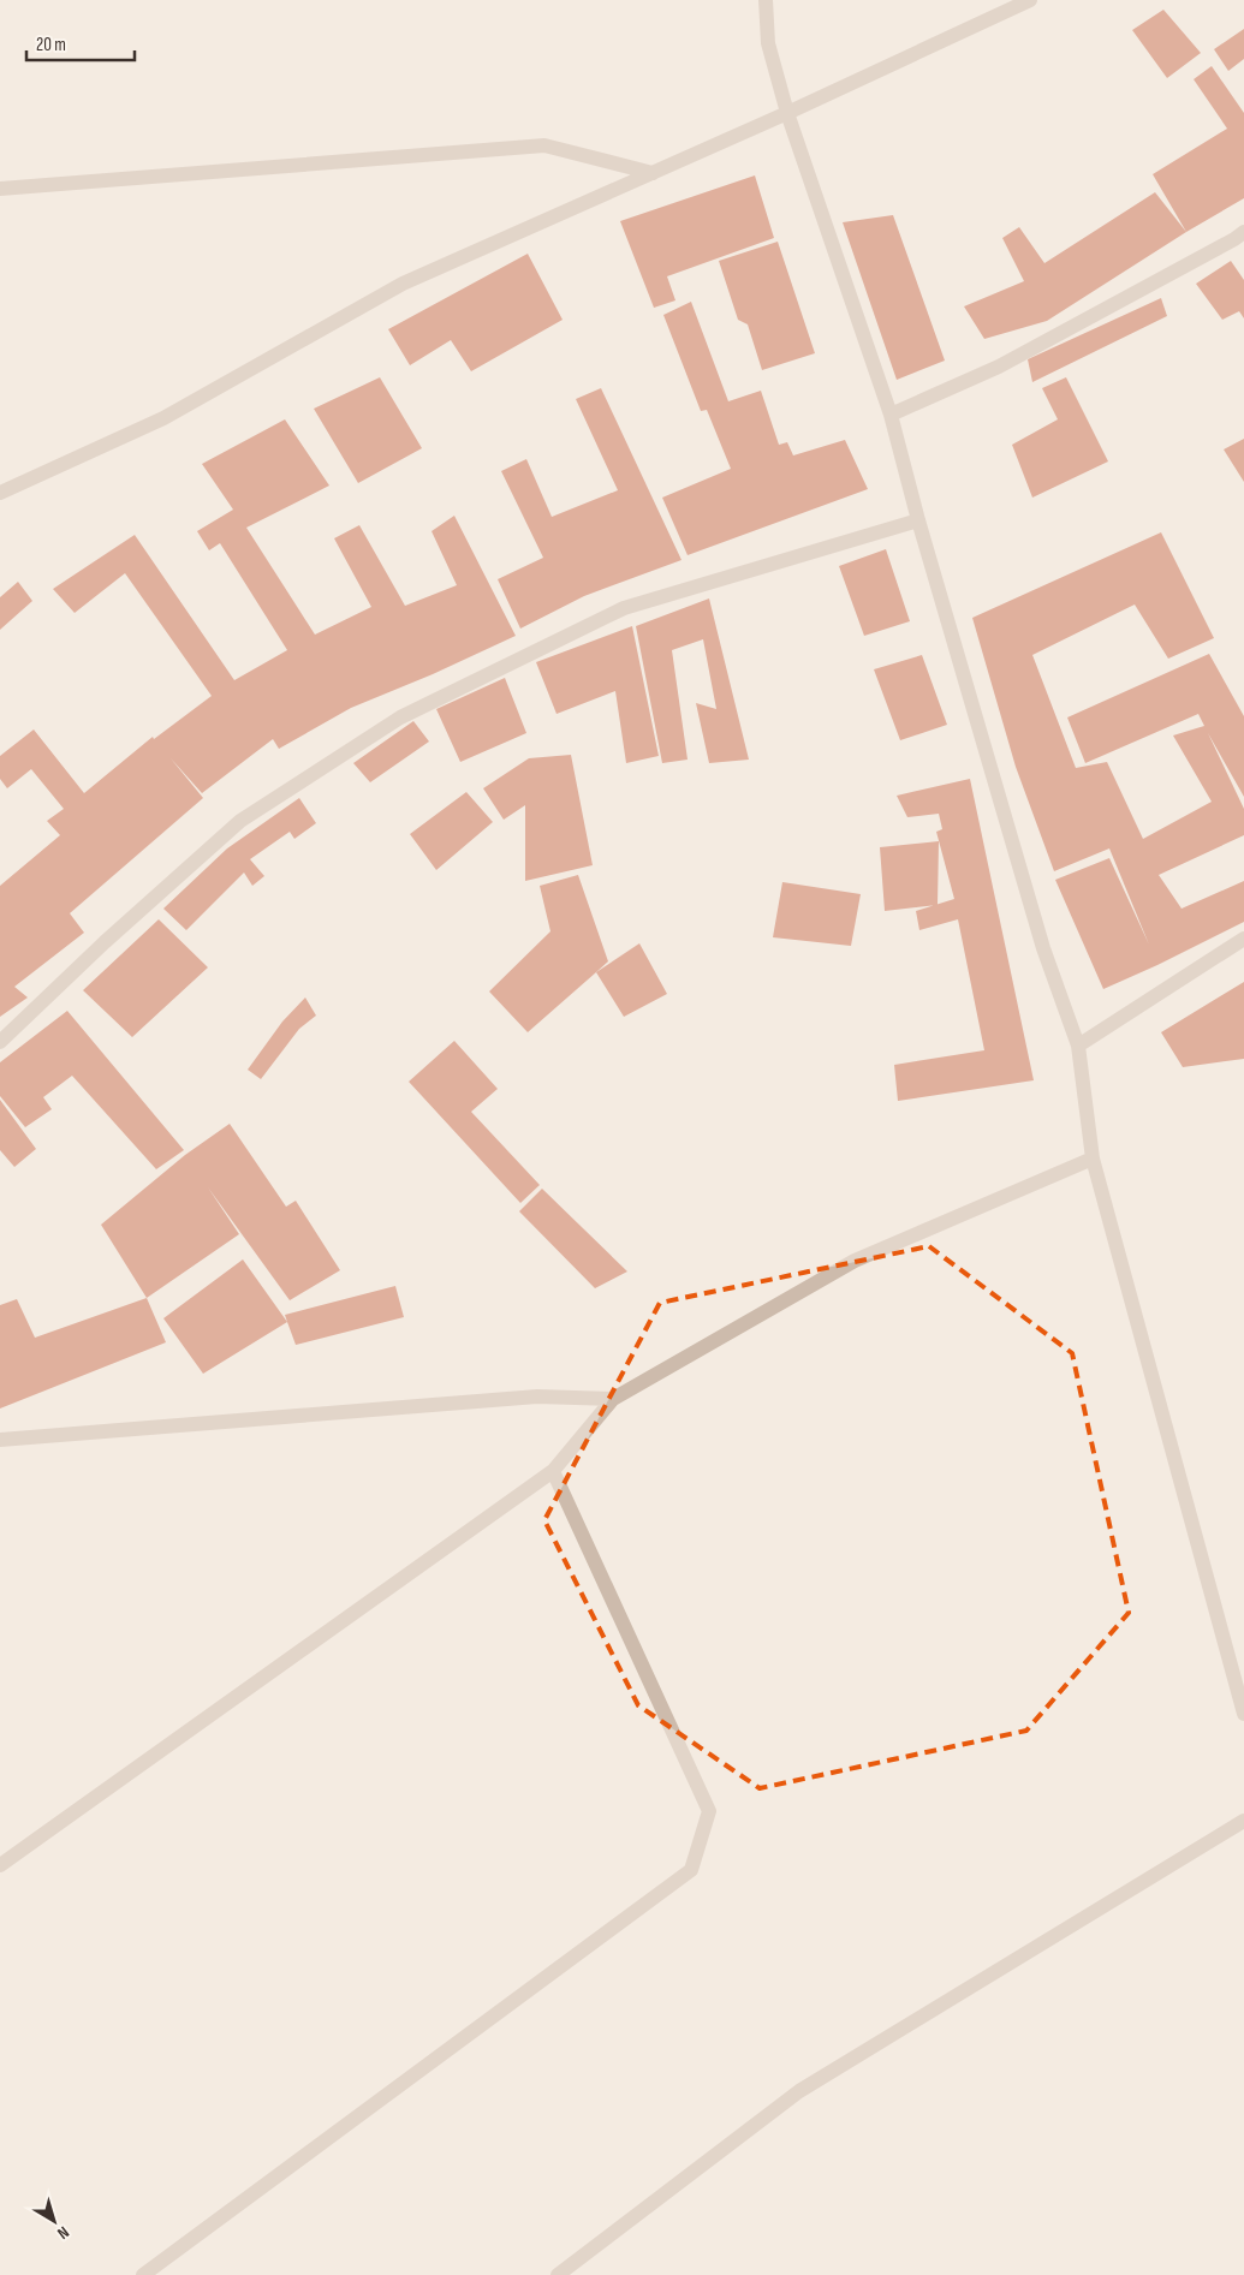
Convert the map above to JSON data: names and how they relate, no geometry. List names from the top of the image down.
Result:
{
  "scale_bar": "20 m",
  "north": "bottom right"
}
